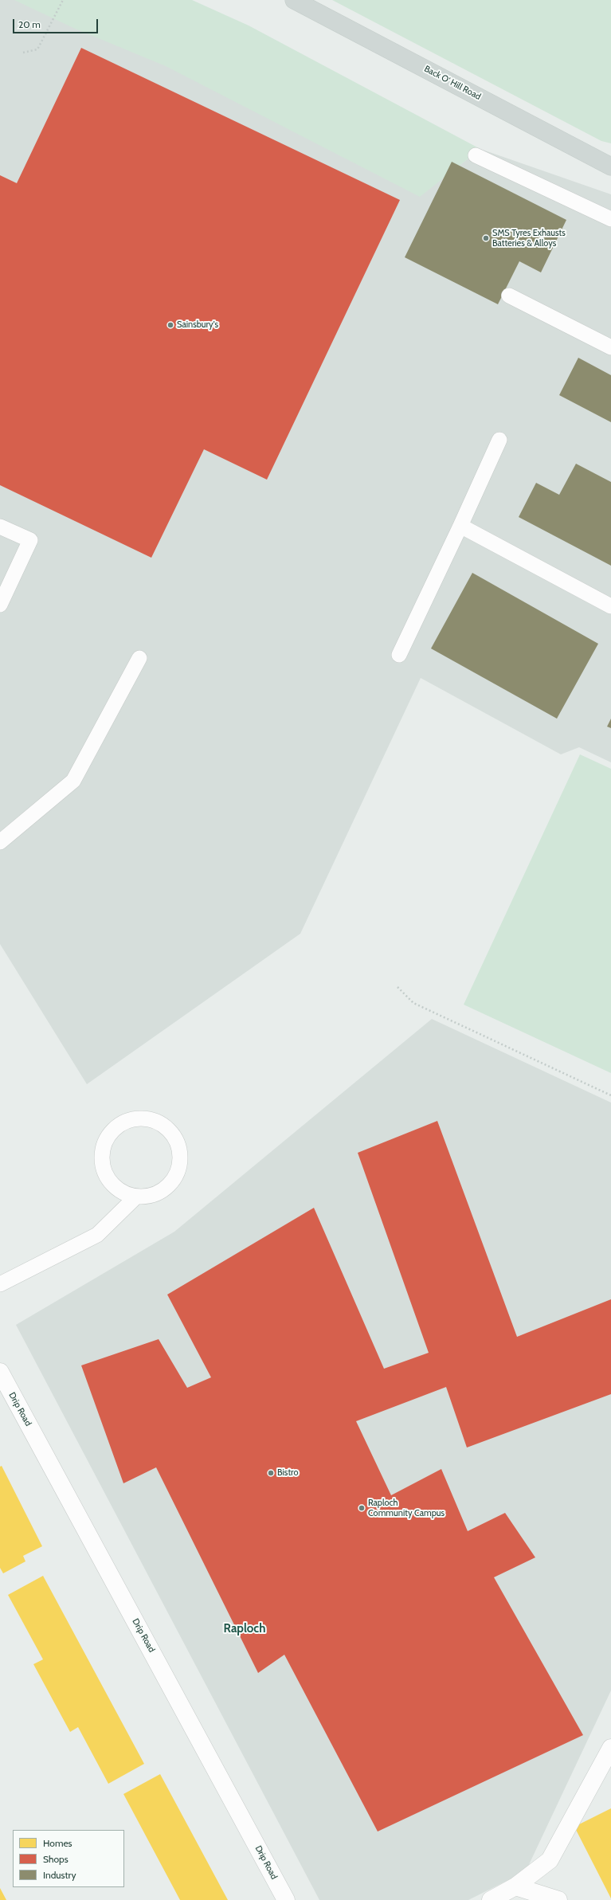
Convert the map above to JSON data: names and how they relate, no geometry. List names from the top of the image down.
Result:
{
  "streets": {
    "main road": ["Back O' Hill Road"],
    "street": ["Drip Road"]
  },
  "districts": ["Raploch"],
  "places": [
    "SMS Tyres Exhausts Batteries & Alloys",
    "Sainsbury's",
    "Bistro",
    "Raploch Community Campus"
  ],
  "legend": ["Homes", "Shops", "Industry"],
  "scale_bar": "20 m"
}
